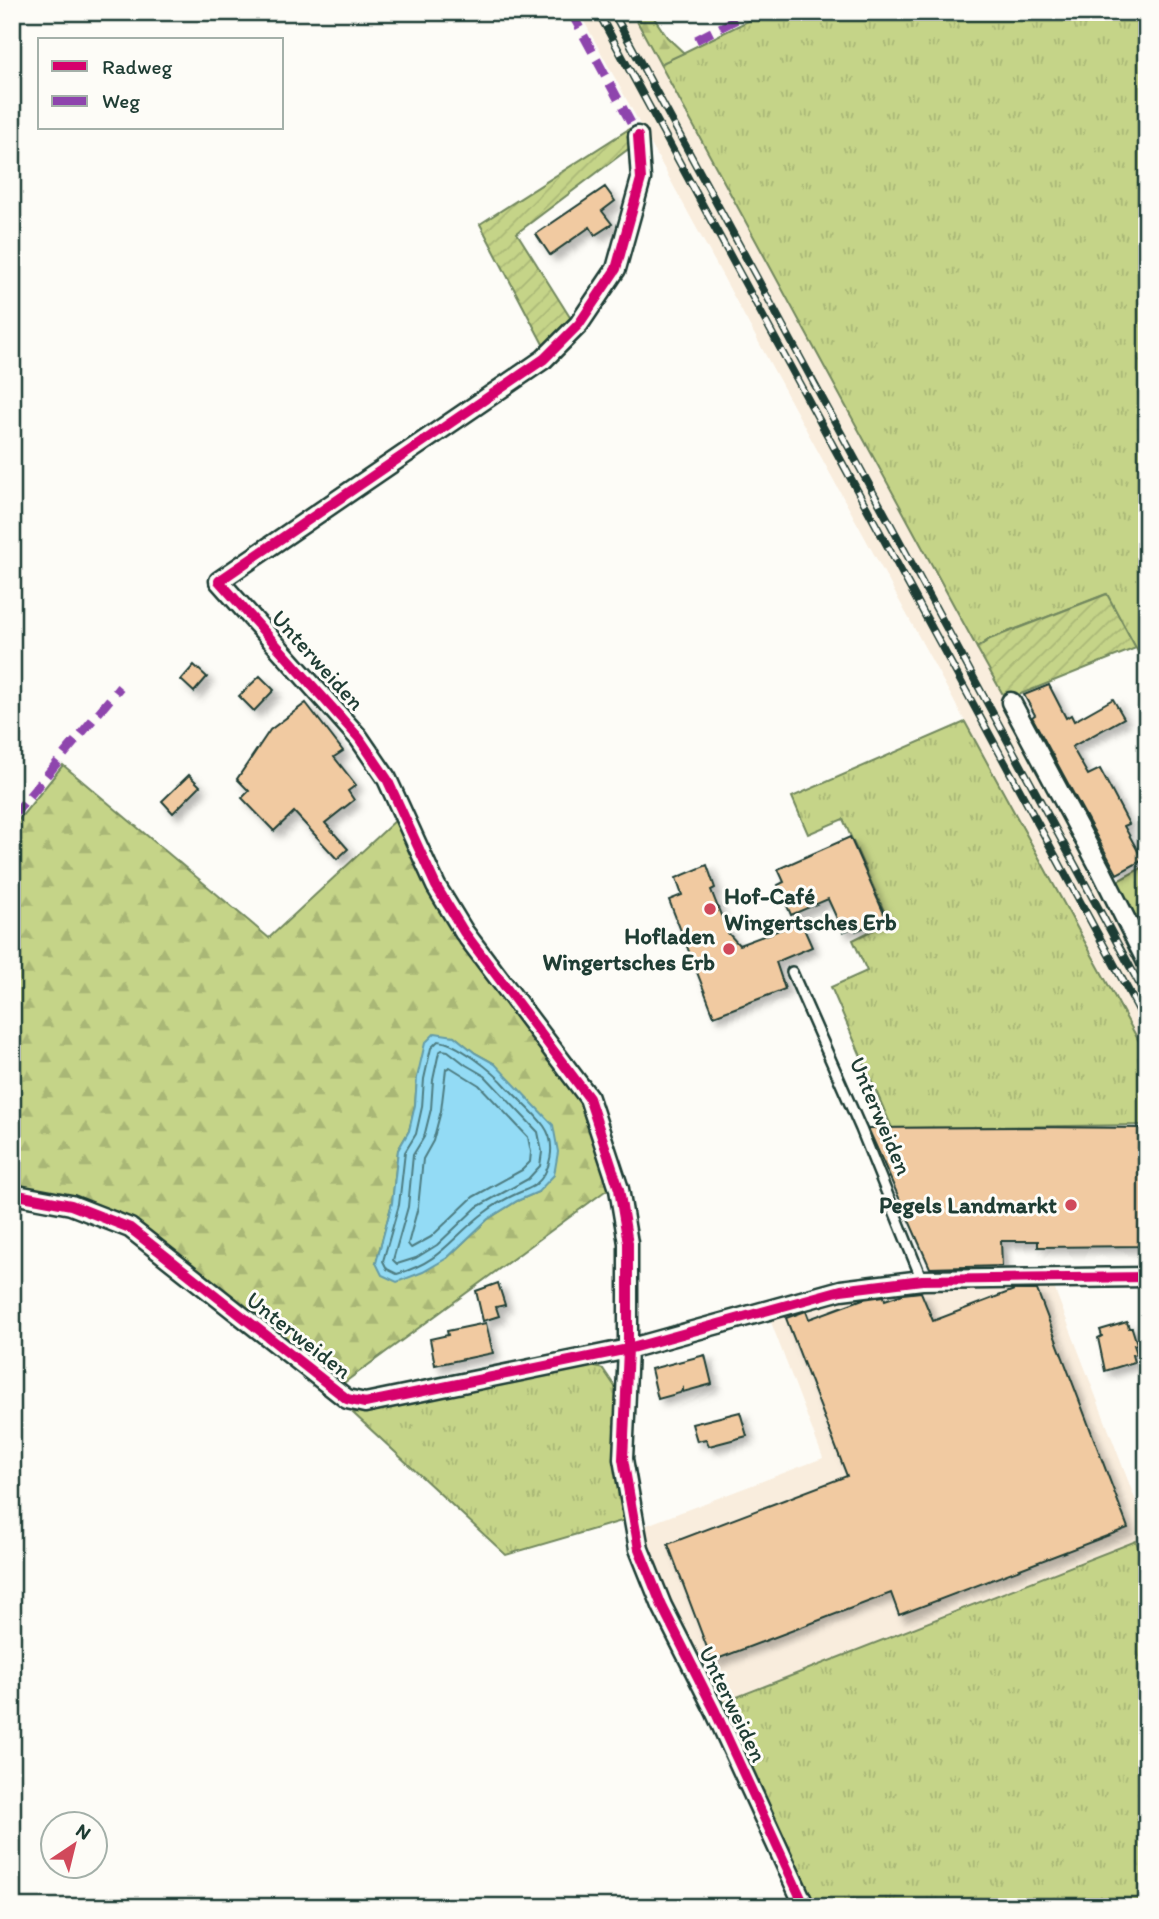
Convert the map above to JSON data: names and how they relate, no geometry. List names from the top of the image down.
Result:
{
  "streets": {
    "street": ["Unterweiden"]
  },
  "places": ["Hof-Café Wingertsches Erb", "Hofladen Wingertsches Erb", "Pegels Landmarkt"],
  "legend": ["Radweg", "Weg"],
  "north": "top right"
}
